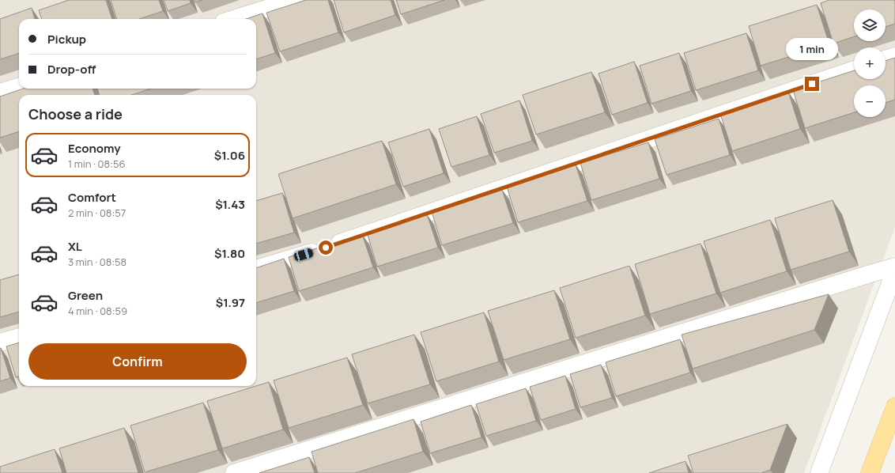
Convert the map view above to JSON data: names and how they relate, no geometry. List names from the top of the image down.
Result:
{
  "page": {
    "map_buttons": ["+", "−"],
    "banner": ["Pickup", "Drop-off"],
    "bubble": "1 min",
    "heading": "Choose a ride",
    "list": [
      {
        "name": "Economy",
        "note": "1 min · 08:56",
        "value": "$1.06"
      },
      {
        "name": "Comfort",
        "note": "2 min · 08:57",
        "value": "$1.43"
      },
      {
        "name": "XL",
        "note": "3 min · 08:58",
        "value": "$1.80"
      },
      {
        "name": "Green",
        "note": "4 min · 08:59",
        "value": "$1.97"
      }
    ],
    "buttons": "Confirm"
  }
}
